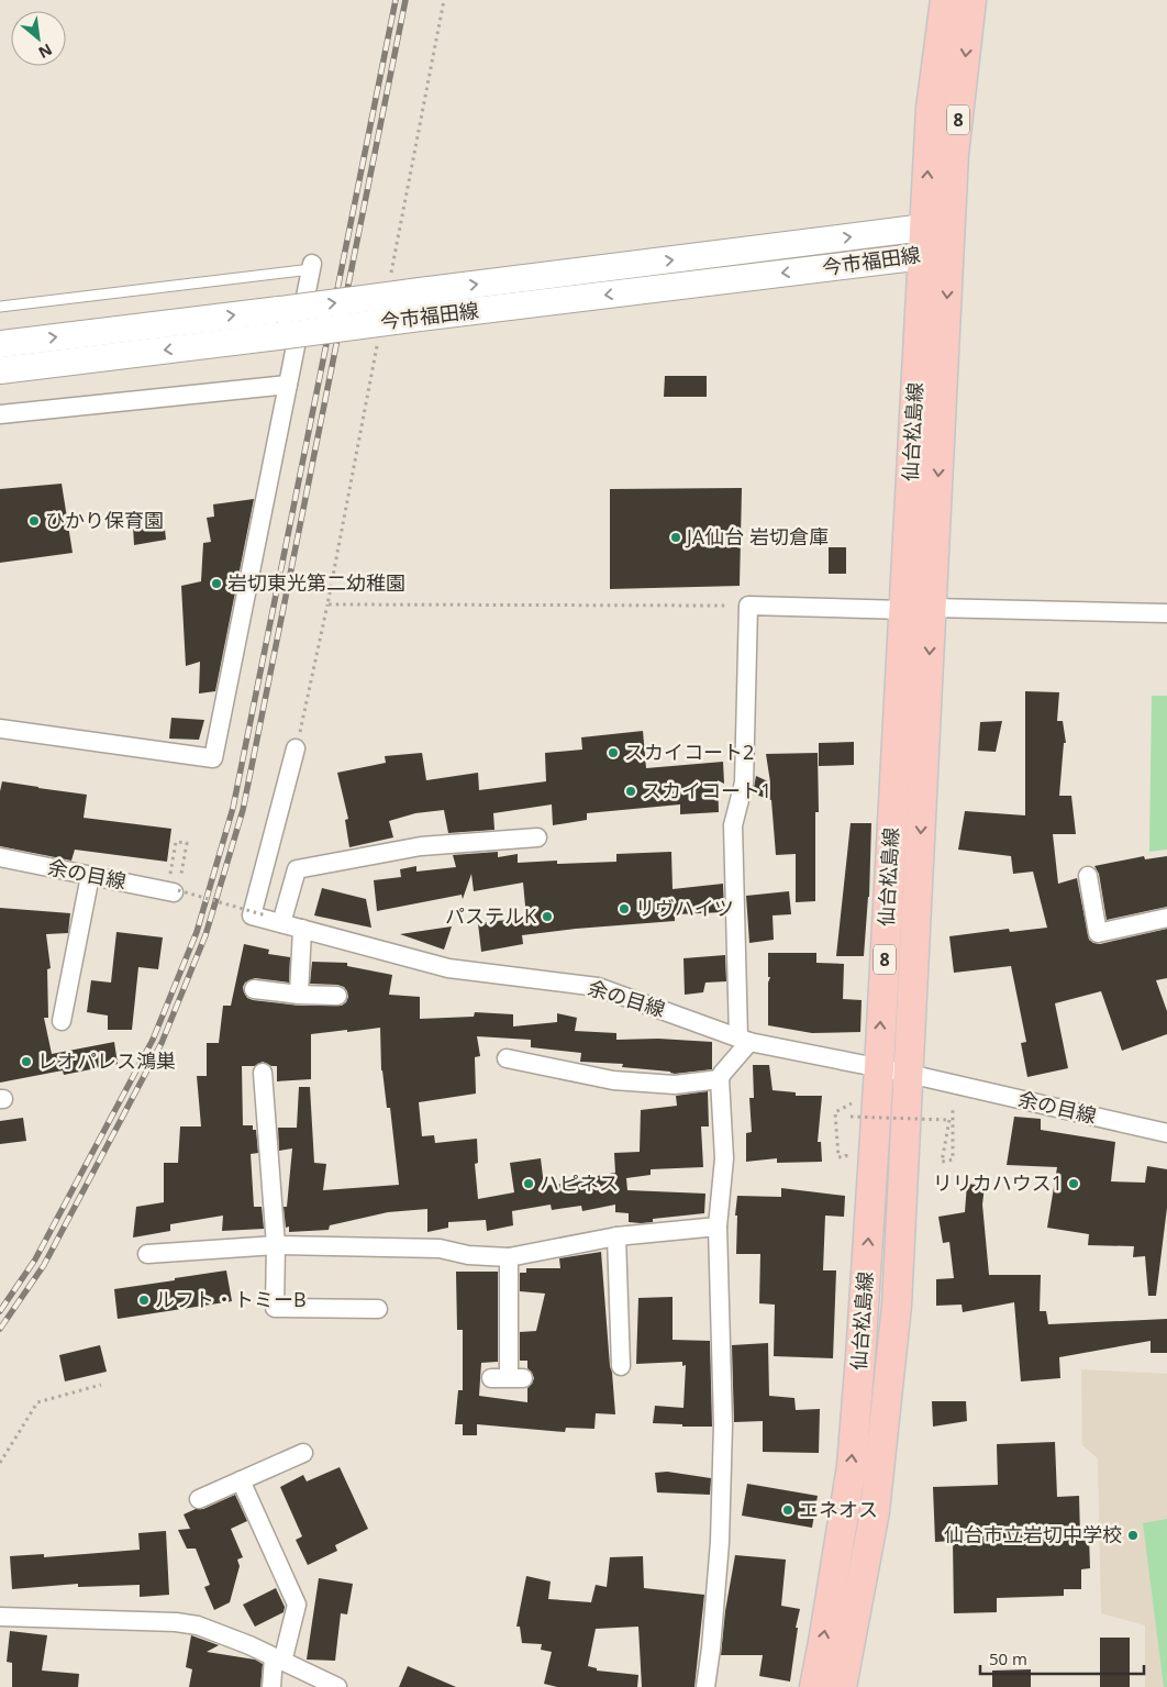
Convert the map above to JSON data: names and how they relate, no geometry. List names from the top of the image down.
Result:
{
  "streets": {
    "main road": ["8", "今市福田線", "仙台松島線"],
    "street": ["余の目線"]
  },
  "crossings": [
    ["8", "今市福田線"],
    ["8", "仙台松島線"],
    ["今市福田線", "仙台松島線"],
    ["仙台松島線", "余の目線"]
  ],
  "places": [
    "ひかり保育園",
    "JA仙台 岩切倉庫",
    "岩切東光第二幼稚園",
    "スカイコート2",
    "スカイコート1",
    "リヴハイツ",
    "パステルK",
    "レオパレス鴻巣",
    "ハピネス",
    "リリカハウス1",
    "ルフト・トミーB",
    "エネオス",
    "仙台市立岩切中学校"
  ],
  "scale_bar": "50 m",
  "north": "bottom right"
}
